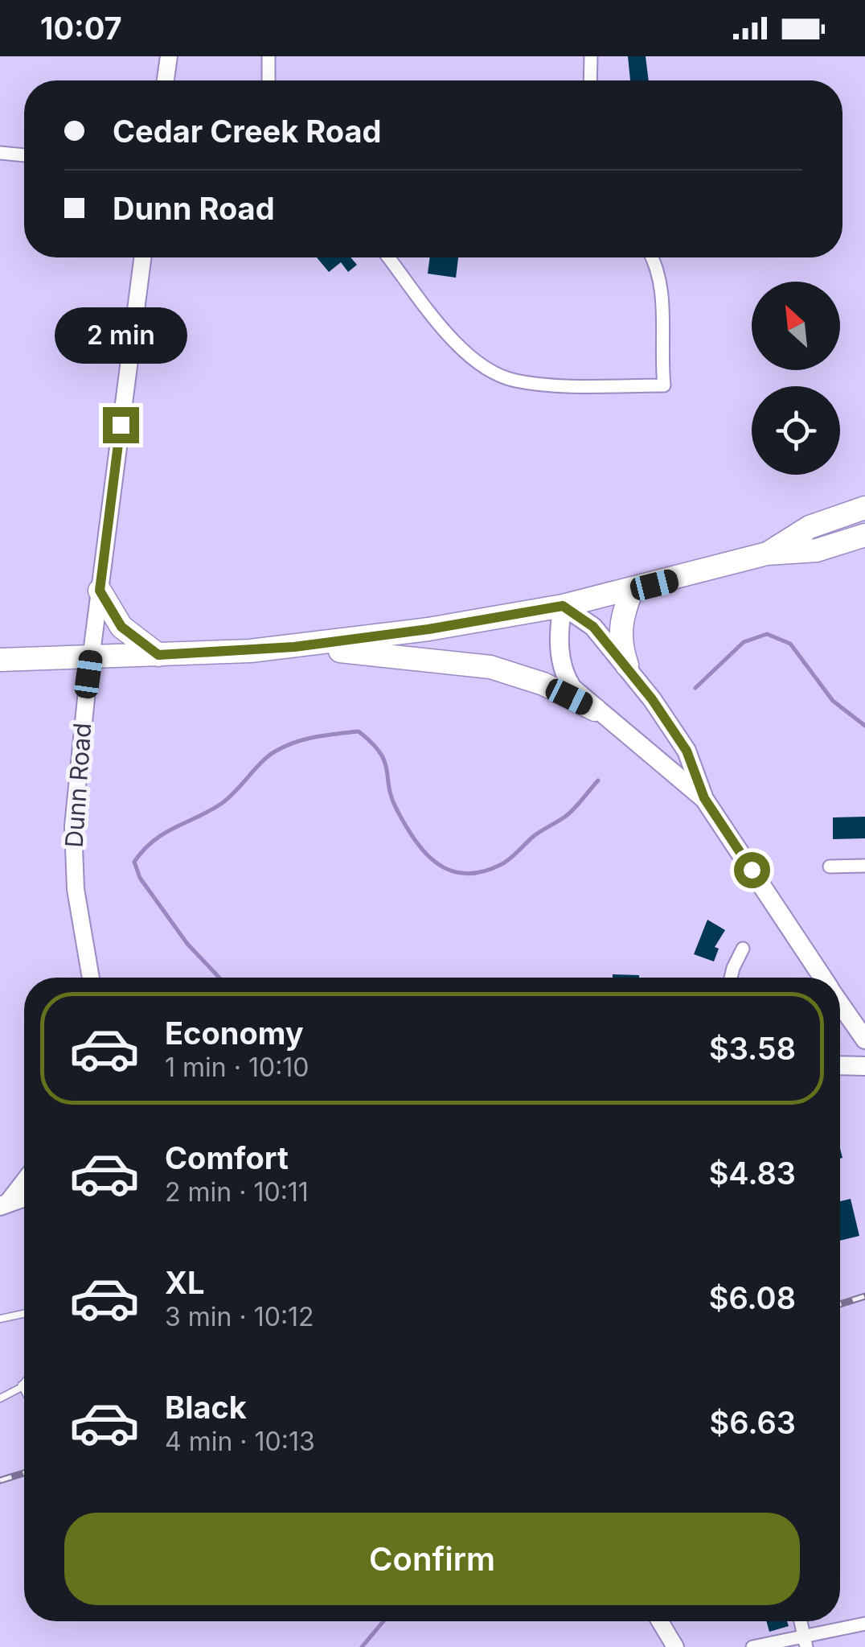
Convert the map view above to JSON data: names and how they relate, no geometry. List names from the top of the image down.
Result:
{
  "streets": {
    "main road": ["Dunn Road"]
  },
  "north": "top left",
  "page": {
    "status": "10:07",
    "banner": ["Cedar Creek Road", "Dunn Road"],
    "bubble": "2 min",
    "list": [
      {
        "name": "Economy",
        "note": "1 min · 10:10",
        "value": "$3.58"
      },
      {
        "name": "Comfort",
        "note": "2 min · 10:11",
        "value": "$4.83"
      },
      {
        "name": "XL",
        "note": "3 min · 10:12",
        "value": "$6.08"
      },
      {
        "name": "Black",
        "note": "4 min · 10:13",
        "value": "$6.63"
      }
    ],
    "buttons": "Confirm"
  }
}
